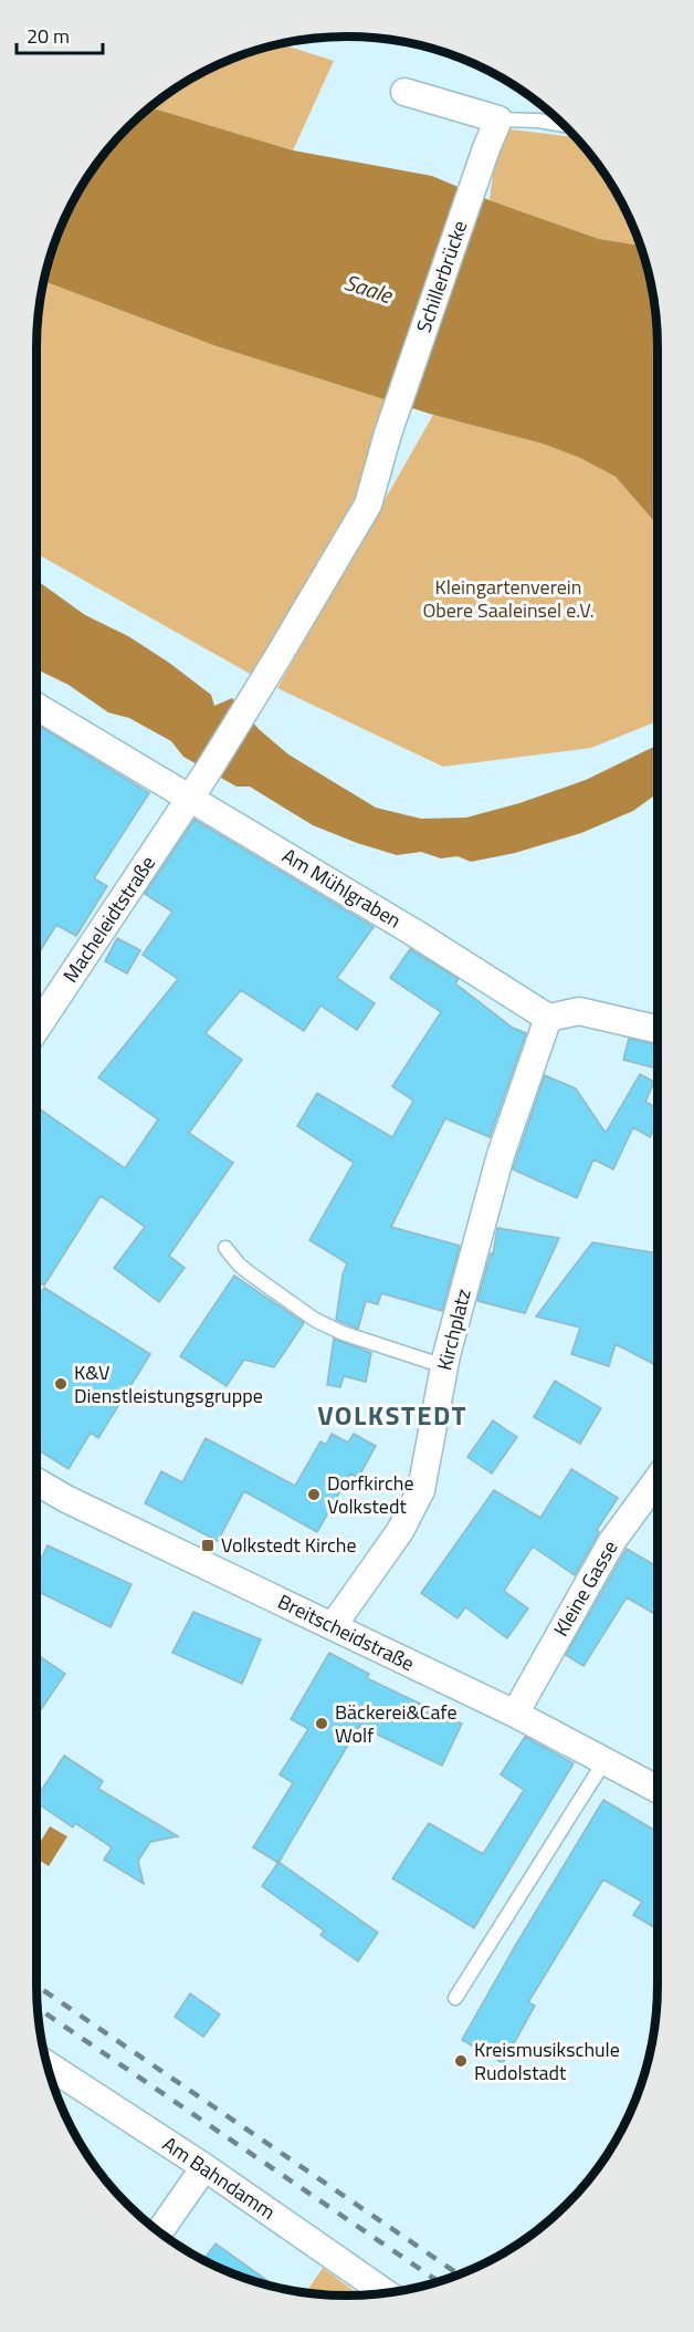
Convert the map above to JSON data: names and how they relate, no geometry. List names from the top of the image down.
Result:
{
  "streets": {
    "street": [
      "Schillerbrücke",
      "Am Mühlgraben",
      "Macheleidtstraße",
      "Kirchplatz",
      "Kleine Gasse",
      "Breitscheidstraße",
      "Am Bahndamm"
    ]
  },
  "crossings": [
    ["Schillerbrücke", "Macheleidtstraße"],
    ["Am Mühlgraben", "Macheleidtstraße"],
    ["Am Mühlgraben", "Kirchplatz"],
    ["Kirchplatz", "Breitscheidstraße"],
    ["Kleine Gasse", "Breitscheidstraße"]
  ],
  "districts": ["VOLKSTEDT"],
  "water": ["Saale"],
  "parks": ["Kleingartenverein Obere Saaleinsel e.V."],
  "places": {
    "other": [
      "K&V Dienstleistungsgruppe",
      "Dorfkirche Volkstedt",
      "Bäckerei&Cafe Wolf",
      "Kreismusikschule Rudolstadt"
    ],
    "transit": ["Volkstedt Kirche"]
  },
  "scale_bar": "20 m"
}
